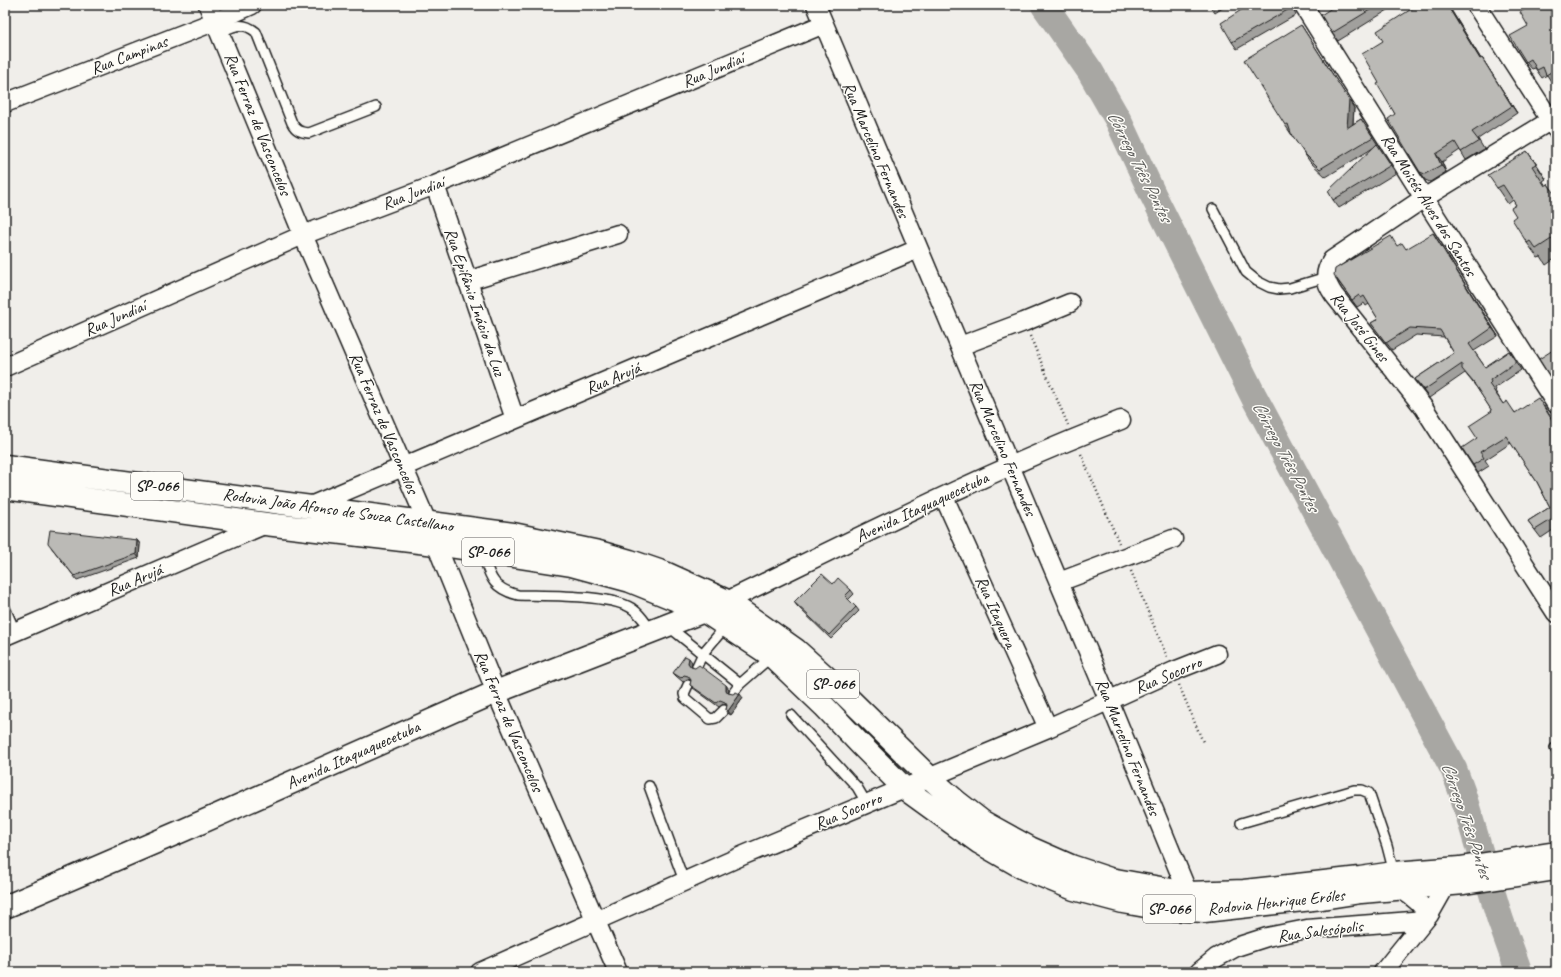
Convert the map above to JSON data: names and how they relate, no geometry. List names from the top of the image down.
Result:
{
  "streets": {
    "main road": [
      "SP-066",
      "Avenida Itaquaquecetuba",
      "Rodovia João Afonso de Souza Castellano",
      "Rodovia Henrique Eróles"
    ],
    "street": [
      "Rua Campinas",
      "Rua Jundiaí",
      "Rua Ferraz de Vasconcelos",
      "Rua Marcelino Fernandes",
      "Rua Moisés Alves dos Santos",
      "Rua Epifânio Inácio da Luz",
      "Rua José Gines",
      "Rua Arujá",
      "Rua Itaquera",
      "Rua Socorro",
      "Rua Salesópolis"
    ]
  },
  "crossings": [
    ["Rua Campinas", "Rua Ferraz de Vasconcelos"],
    ["Rua Jundiaí", "Rua Ferraz de Vasconcelos"],
    ["Rua Jundiaí", "Rua Marcelino Fernandes"],
    ["Rua Jundiaí", "Rua Epifânio Inácio da Luz"],
    ["Rua Ferraz de Vasconcelos", "Rua Arujá"],
    ["Rua Ferraz de Vasconcelos", "Avenida Itaquaquecetuba"],
    ["Rua Ferraz de Vasconcelos", "Rodovia João Afonso de Souza Castellano"],
    ["Rua Ferraz de Vasconcelos", "Rua Socorro"],
    ["Rua Marcelino Fernandes", "Rua Arujá"],
    ["Rua Marcelino Fernandes", "Avenida Itaquaquecetuba"],
    ["Rua Marcelino Fernandes", "Rua Socorro"],
    ["Rua Marcelino Fernandes", "Rodovia Henrique Eróles"],
    ["Rua Moisés Alves dos Santos", "Rua José Gines"],
    ["Rua Epifânio Inácio da Luz", "Rua Arujá"],
    ["Rua Arujá", "Rodovia João Afonso de Souza Castellano"],
    ["Avenida Itaquaquecetuba", "Rodovia João Afonso de Souza Castellano"],
    ["Avenida Itaquaquecetuba", "Rua Itaquera"],
    ["Rodovia João Afonso de Souza Castellano", "Rua Socorro"],
    ["Rodovia João Afonso de Souza Castellano", "Rodovia Henrique Eróles"],
    ["Rua Itaquera", "Rua Socorro"],
    ["Rua Socorro", "Rodovia Henrique Eróles"]
  ],
  "water": ["Córrego Três Pontes"]
}
